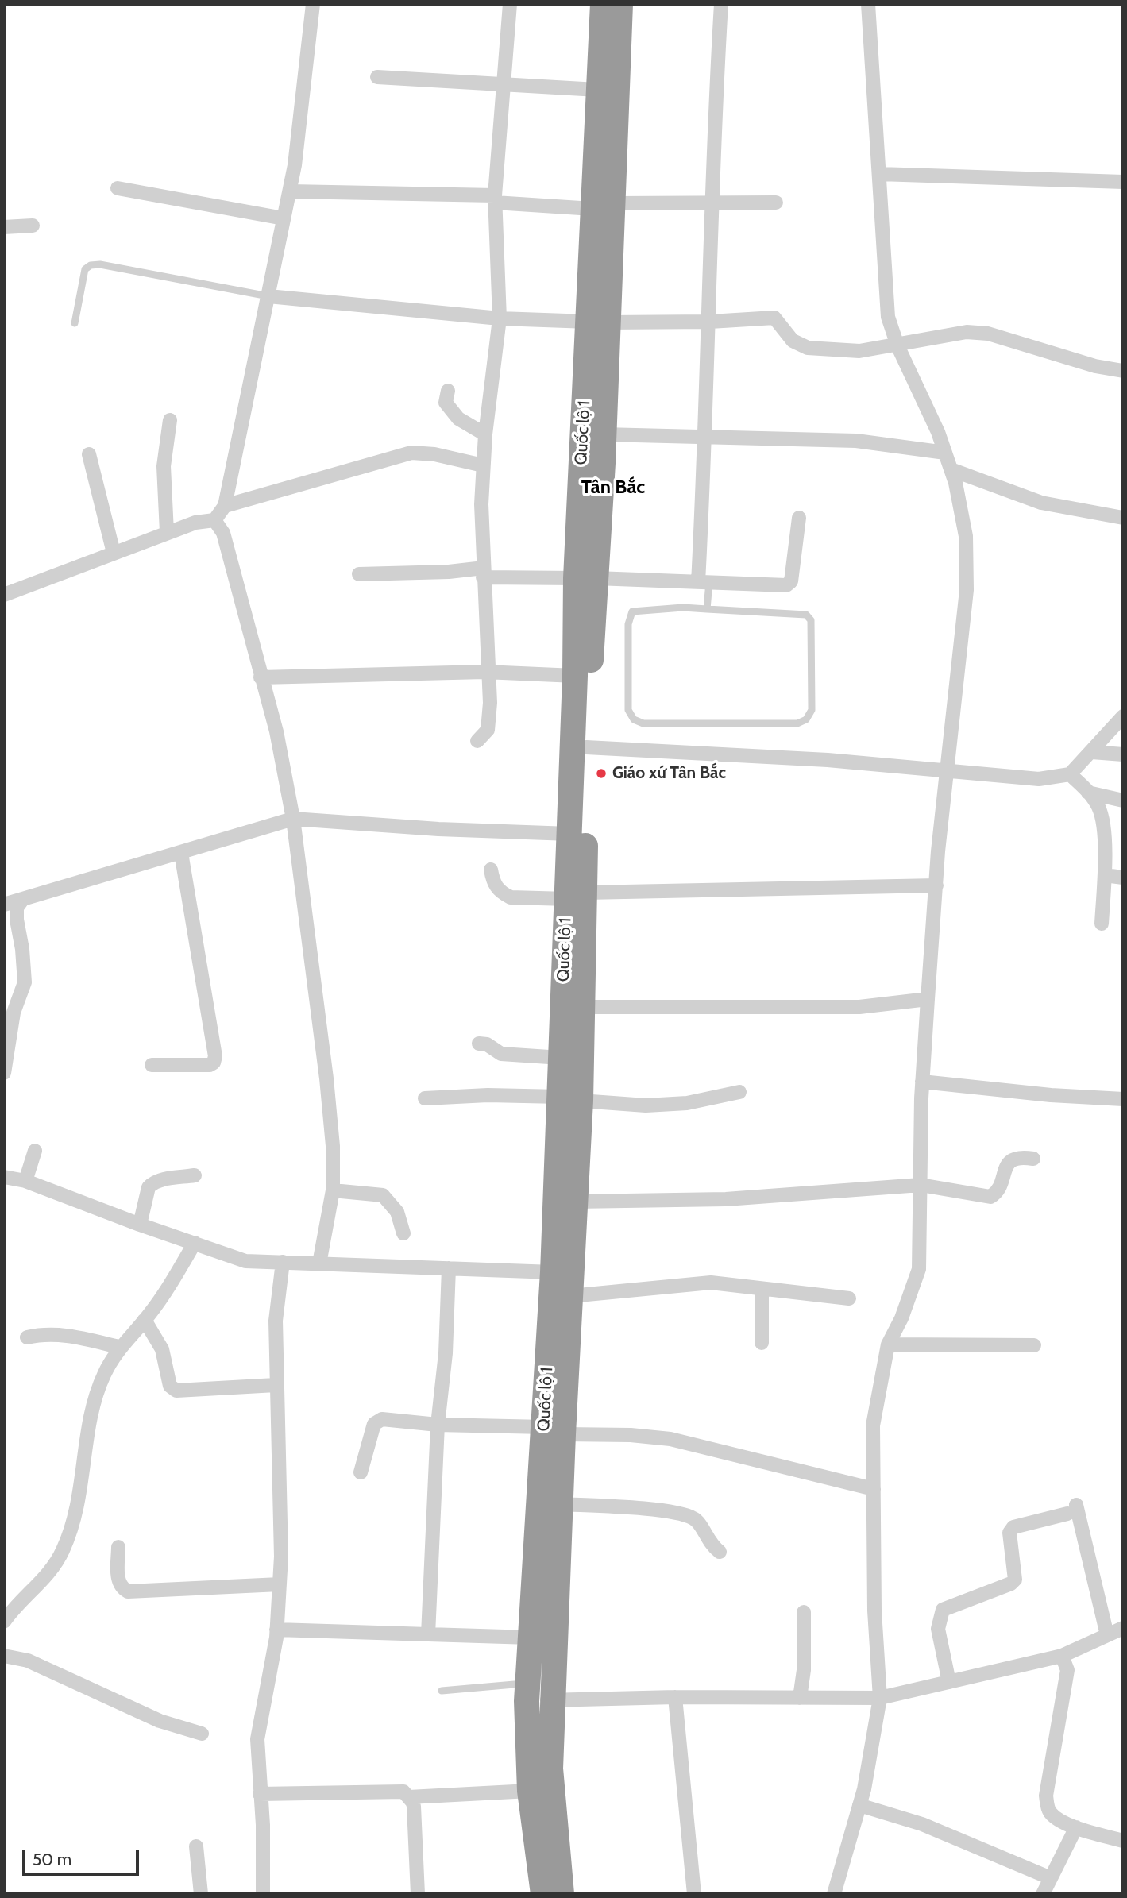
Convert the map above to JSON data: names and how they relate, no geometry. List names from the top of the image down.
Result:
{
  "streets": {
    "highway": ["Quốc lộ 1"]
  },
  "districts": ["Tân Bắc"],
  "places": ["Giáo xứ Tân Bắc"],
  "scale_bar": "50 m"
}
